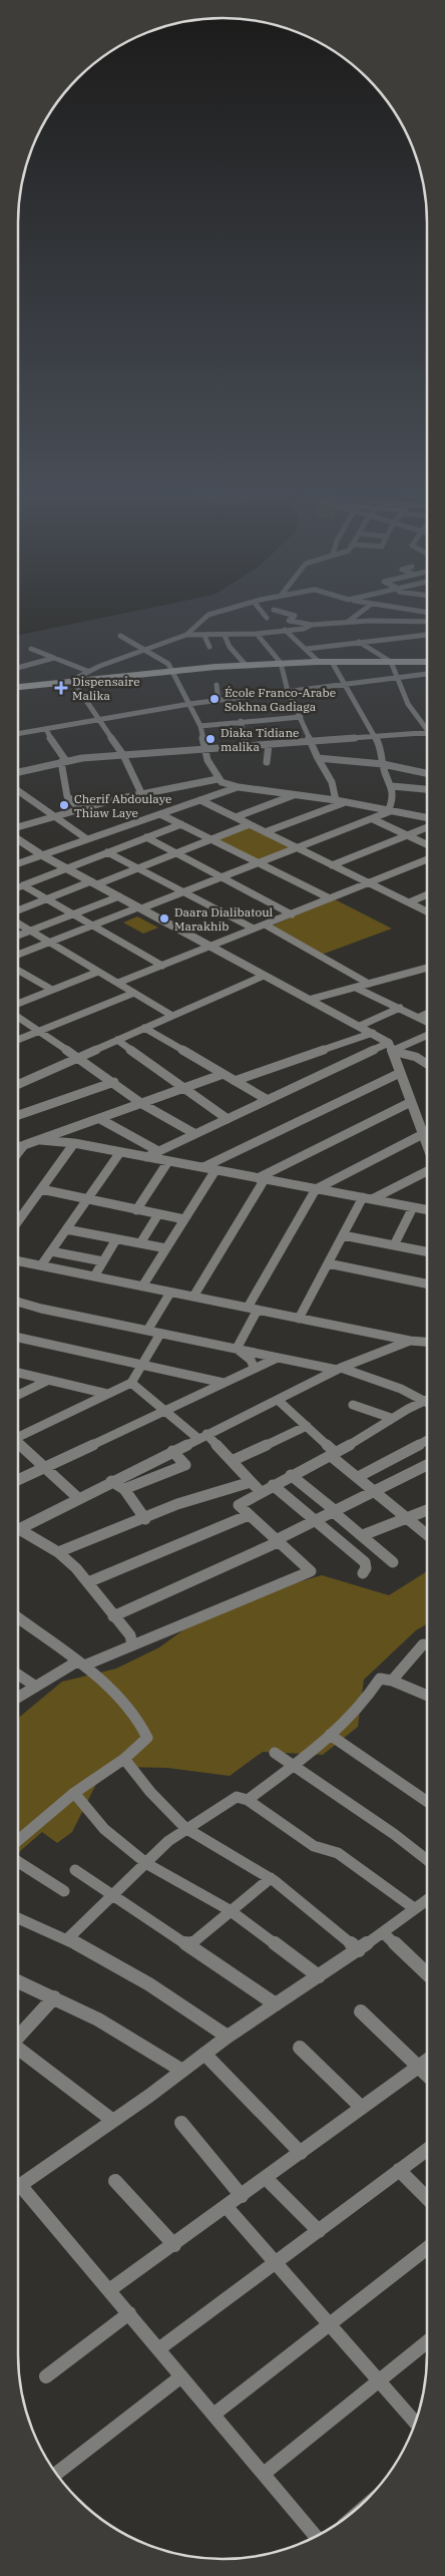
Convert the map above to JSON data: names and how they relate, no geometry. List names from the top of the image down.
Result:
{
  "places": {
    "health": ["Dispensaire Malika"],
    "other": [
      "École Franco-Arabe Sokhna Gadiaga",
      "Diaka Tidiane malika",
      "Cherif Abdoulaye Thiaw Laye",
      "Daara Dialibatoul Marakhib"
    ]
  }
}
